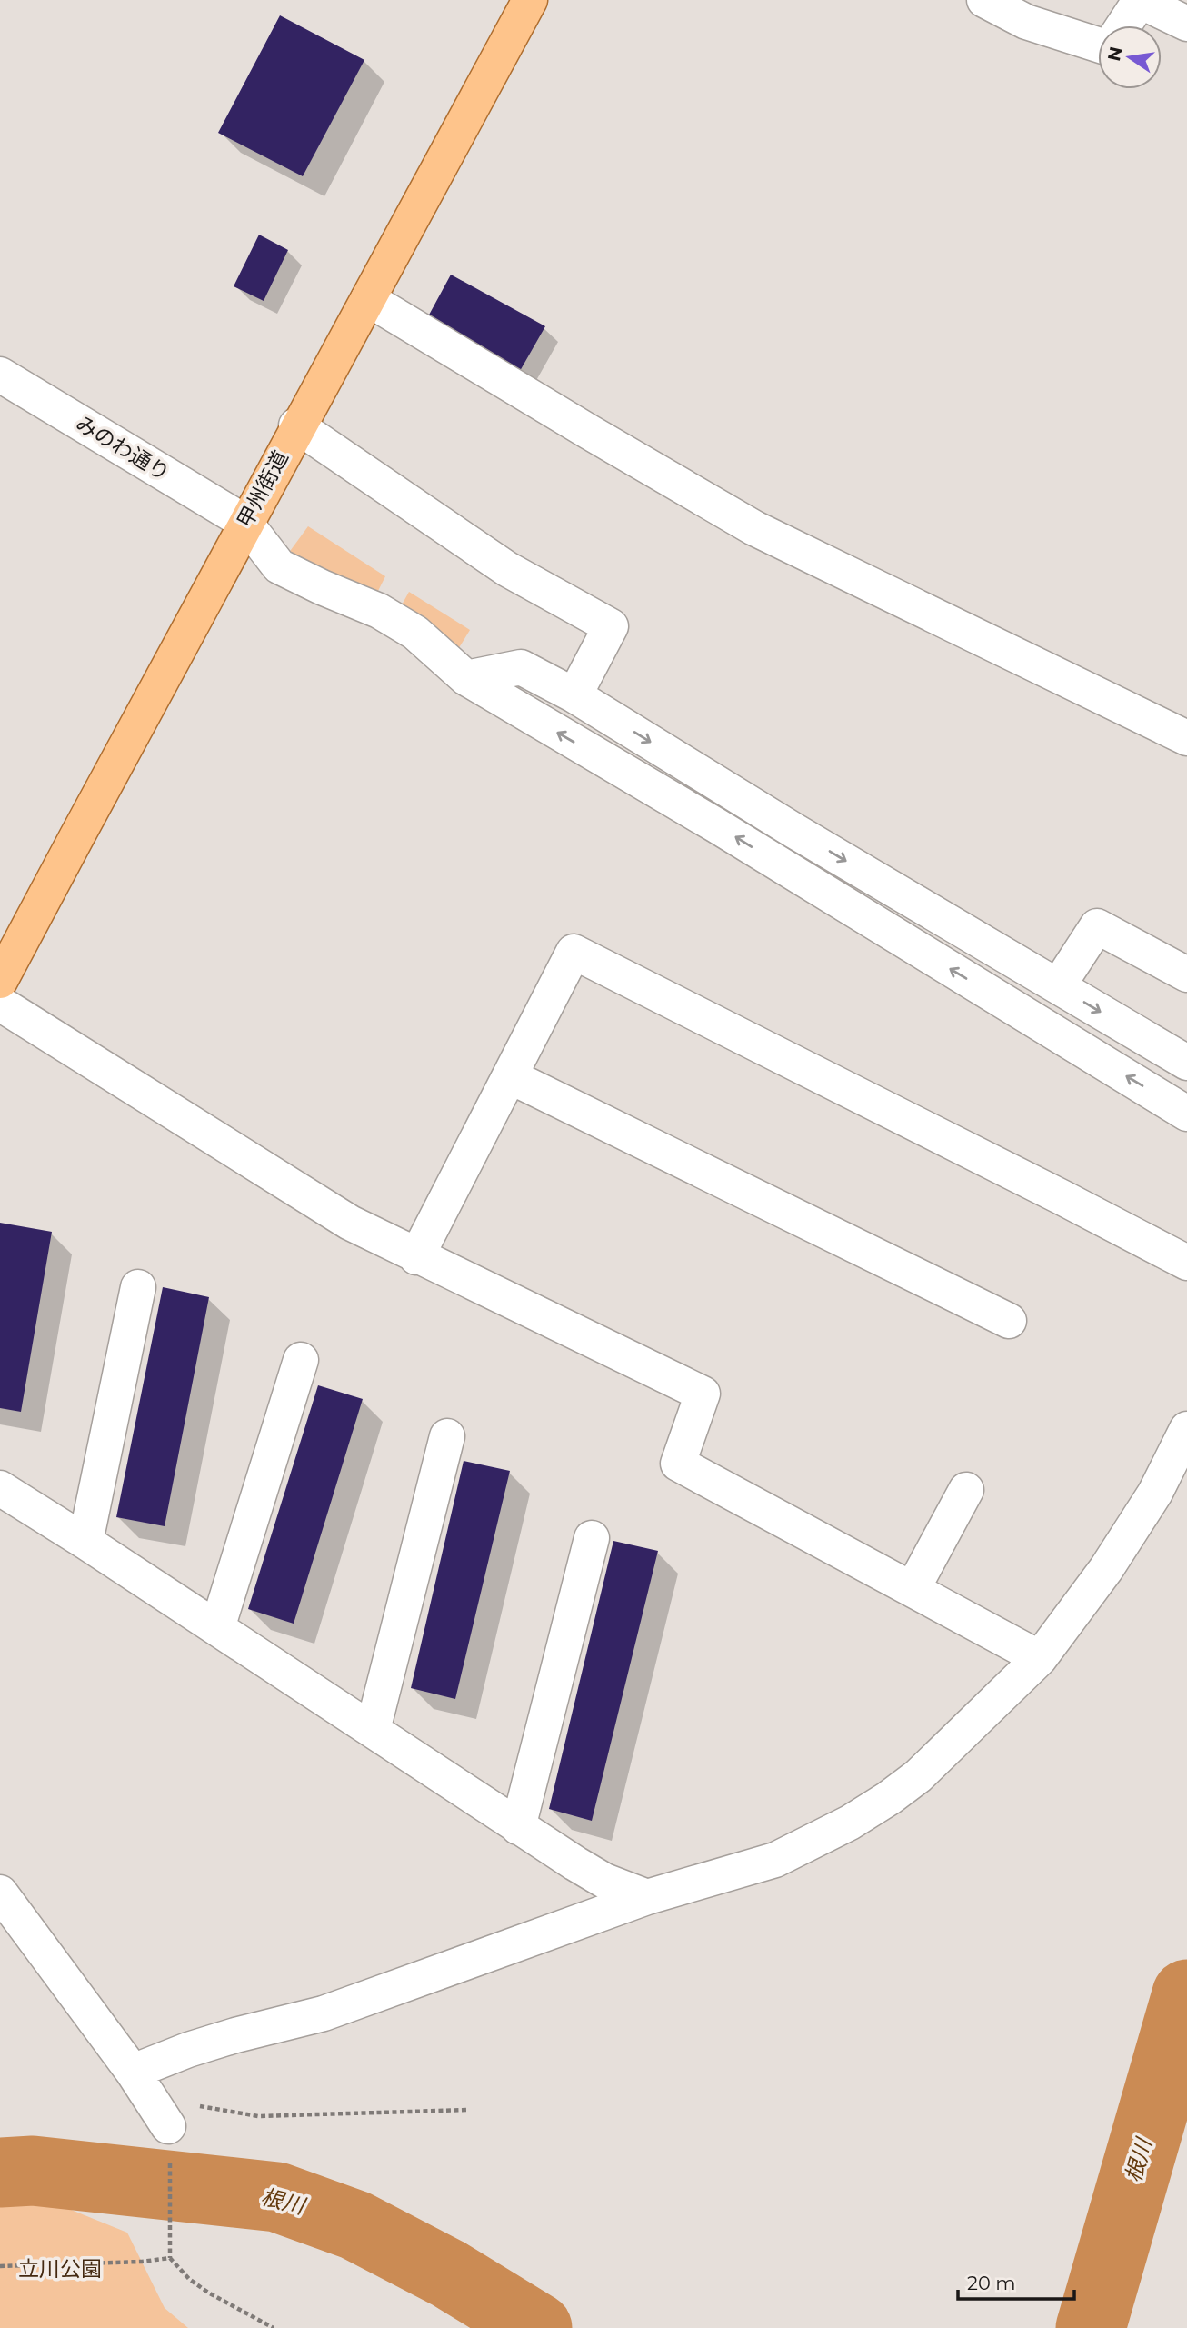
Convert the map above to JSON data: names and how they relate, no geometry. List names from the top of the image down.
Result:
{
  "streets": {
    "main road": ["甲州街道"],
    "street": ["みのわ通り"]
  },
  "crossings": [
    ["みのわ通り", "甲州街道"]
  ],
  "water": ["根川"],
  "parks": ["立川公園"],
  "scale_bar": "20 m",
  "north": "left"
}
